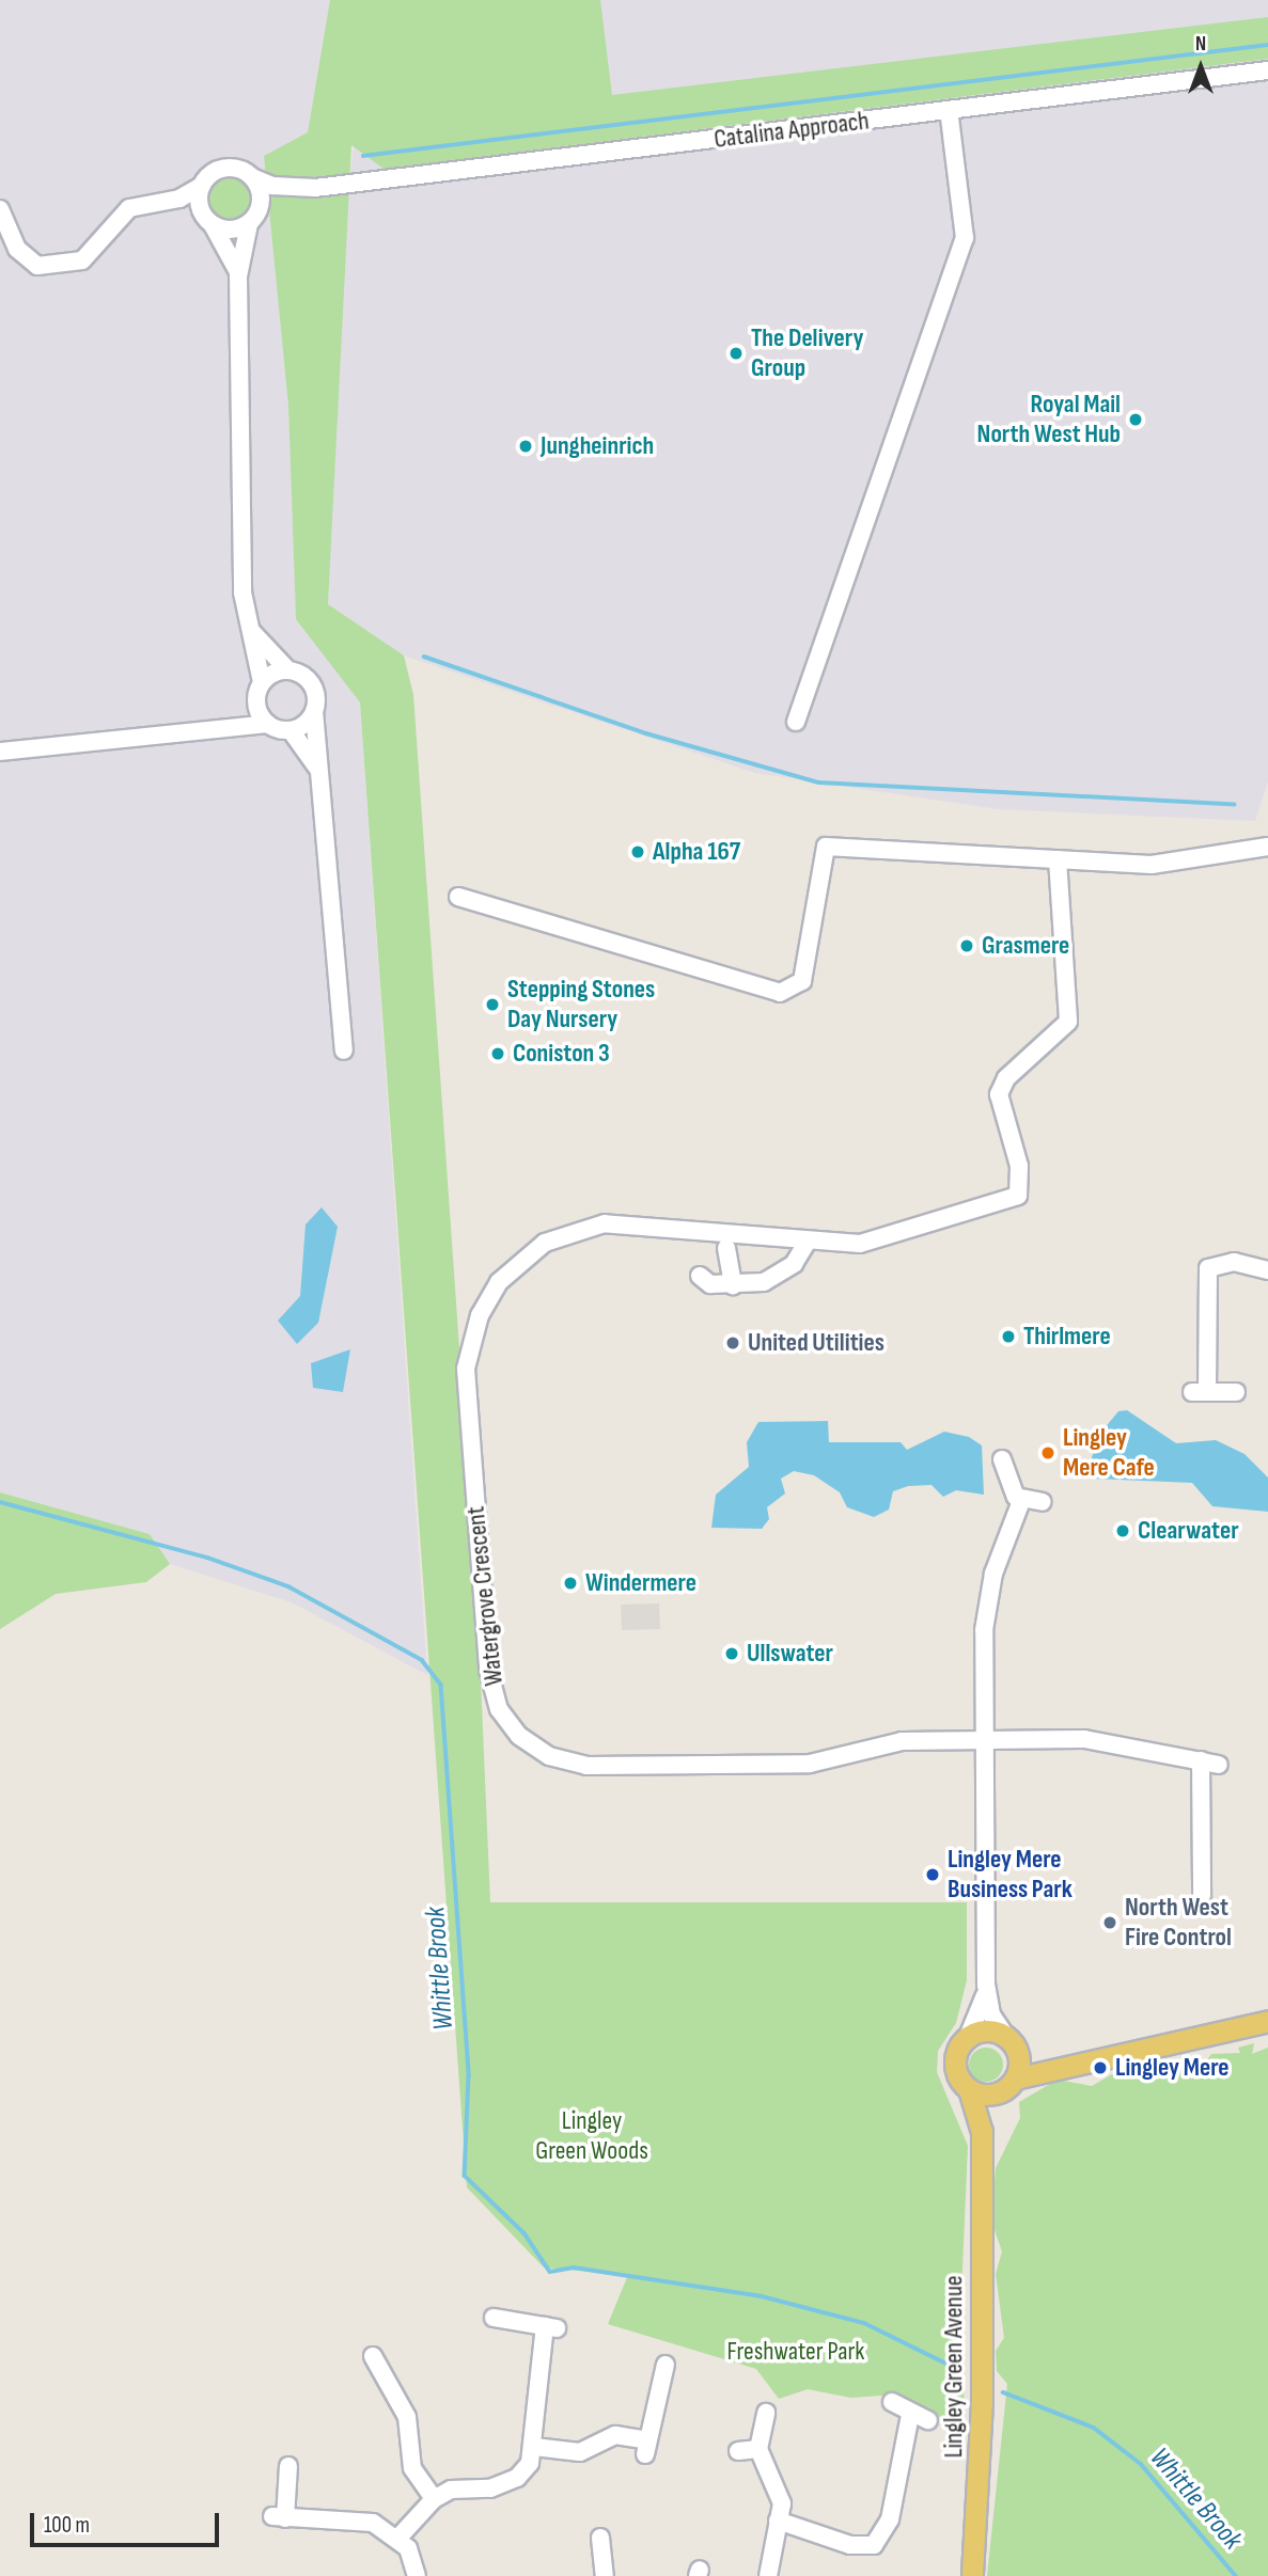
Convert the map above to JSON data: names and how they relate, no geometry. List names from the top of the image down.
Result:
{
  "streets": {
    "main road": ["Lingley Green Avenue"],
    "street": ["Catalina Approach", "Watergrove Crescent"]
  },
  "water": ["Whittle Brook"],
  "parks": ["Lingley Green Woods", "Freshwater Park"],
  "places": [
    "The Delivery Group",
    "Royal Mail North West Hub",
    "Jungheinrich",
    "Alpha 167",
    "Grasmere",
    "Stepping Stones Day Nursery",
    "Coniston 3",
    "Thirlmere",
    "United Utilities",
    "Lingley Mere Cafe",
    "Clearwater",
    "Windermere",
    "Ullswater",
    "Lingley Mere Business Park",
    "North West Fire Control",
    "Lingley Mere"
  ],
  "scale_bar": "100 m",
  "north": "top"
}
